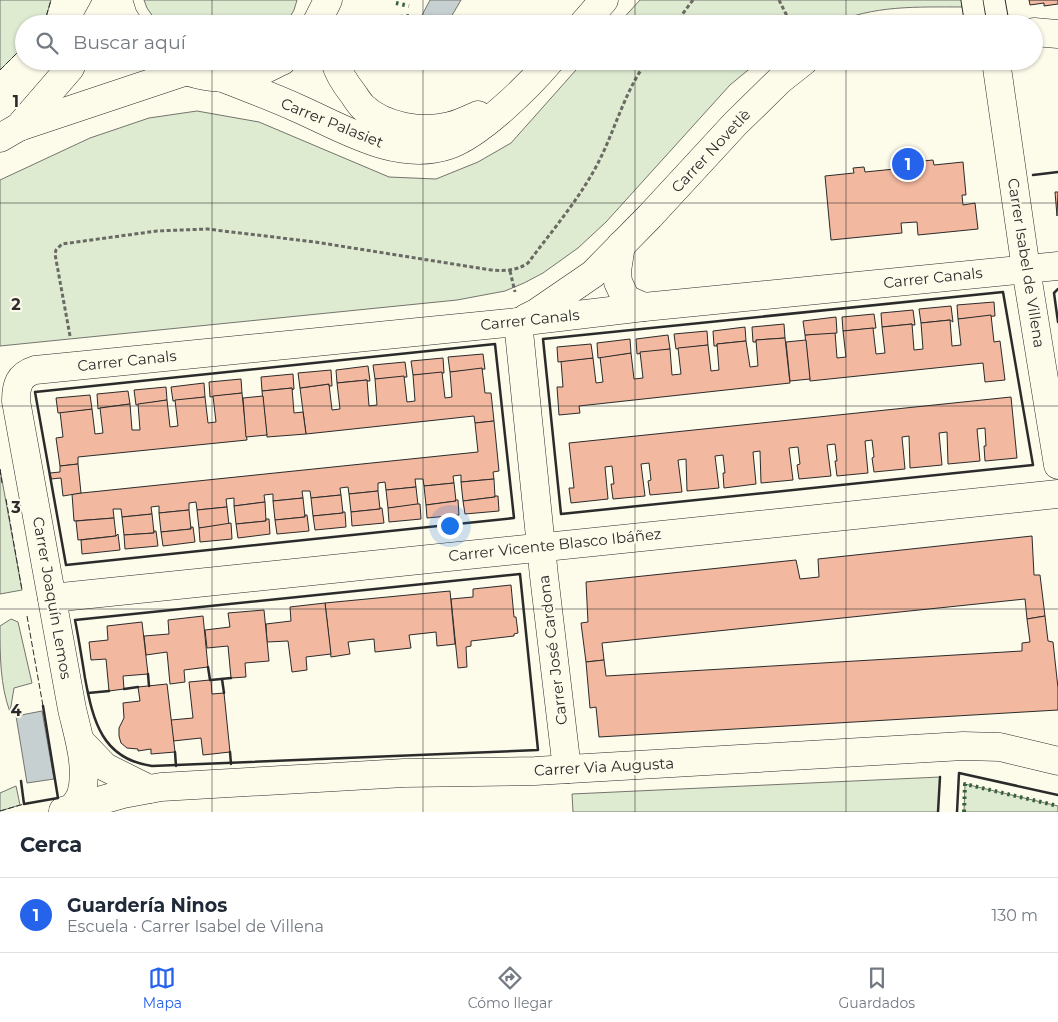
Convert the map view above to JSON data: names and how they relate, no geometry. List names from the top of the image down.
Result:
{
  "streets": {
    "street": [
      "Carrer Palasiet",
      "Carrer Novetlè",
      "Carrer Isabel de Villena",
      "Carrer Canals",
      "Carrer Vicente Blasco Ibáñez",
      "Carrer Joaquín Lemos",
      "Carrer José Cardona",
      "Carrer Via Augusta"
    ]
  },
  "crossings": [
    ["Carrer Novetlè", "Carrer Canals"],
    ["Carrer Novetlè", "Carrer José Cardona"],
    ["Carrer Isabel de Villena", "Carrer Canals"],
    ["Carrer Canals", "Carrer Joaquín Lemos"],
    ["Carrer Canals", "Carrer José Cardona"],
    ["Carrer Vicente Blasco Ibáñez", "Carrer Joaquín Lemos"],
    ["Carrer Vicente Blasco Ibáñez", "Carrer José Cardona"],
    ["Carrer Joaquín Lemos", "Carrer Via Augusta"],
    ["Carrer José Cardona", "Carrer Via Augusta"]
  ],
  "page": {
    "search": "Buscar aquí",
    "pins": "1",
    "heading": "Cerca",
    "list": [
      {
        "mark": "1",
        "name": "Guardería Ninos",
        "note": "Escuela · Carrer Isabel de Villena",
        "value": "130 m"
      }
    ],
    "nav": ["Mapa", "Cómo llegar", "Guardados"]
  },
  "grid": {
    "rows": [
      "1",
      "2",
      "3",
      "4"
    ]
  }
}
